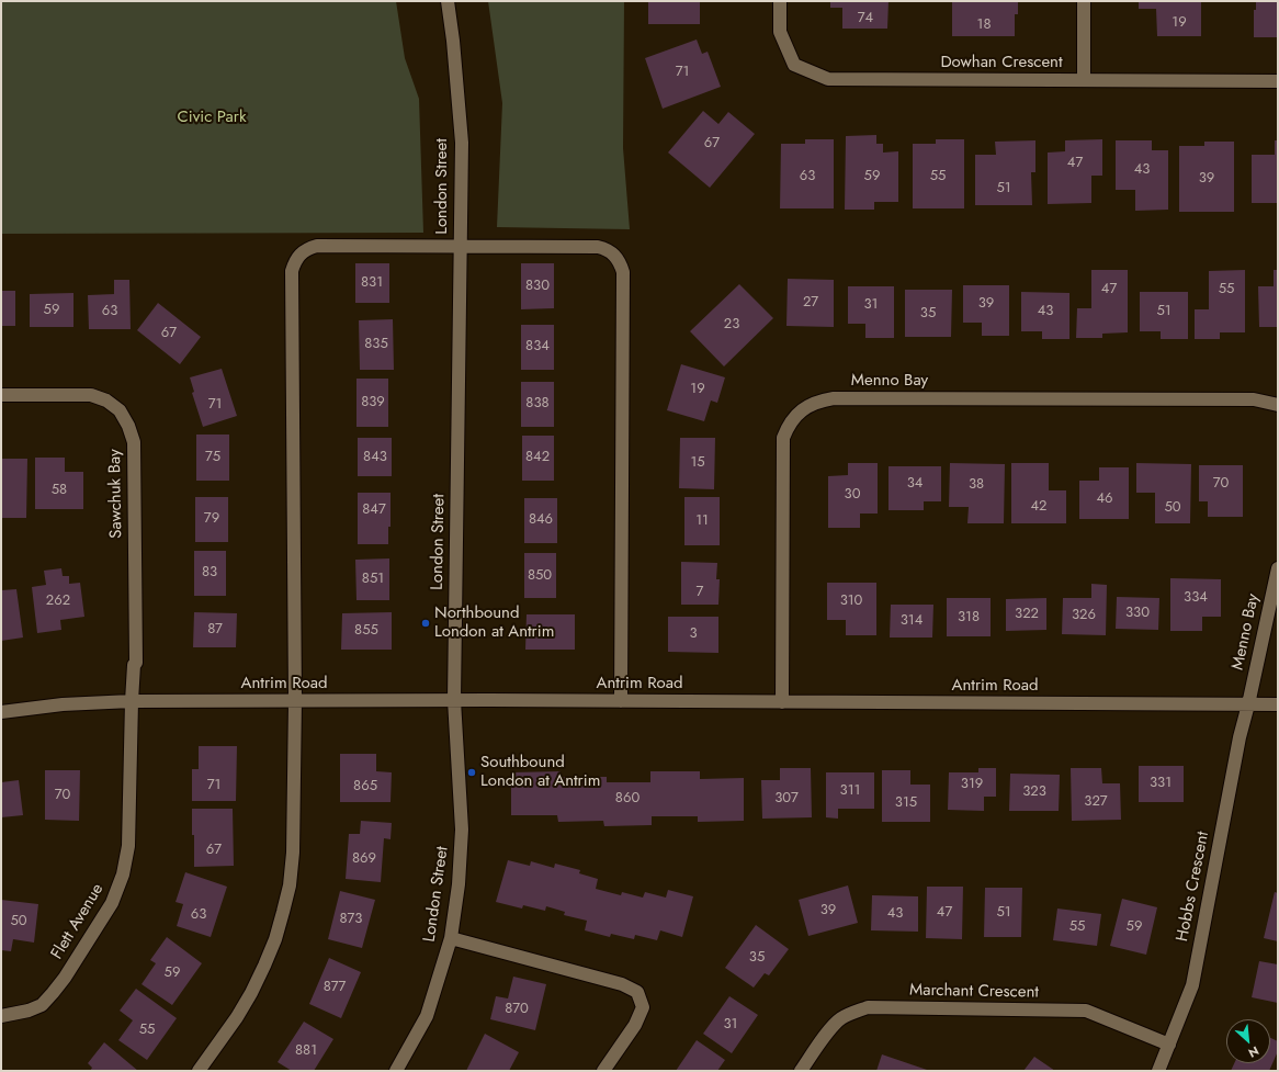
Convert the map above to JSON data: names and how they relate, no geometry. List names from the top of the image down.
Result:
{
  "streets": {
    "street": [
      "Dowhan Crescent",
      "London Street",
      "Menno Bay",
      "Sawchuk Bay",
      "Antrim Road",
      "Hobbs Crescent",
      "Flett Avenue",
      "Marchant Crescent"
    ]
  },
  "crossings": [
    ["London Street", "Antrim Road"],
    ["Menno Bay", "Antrim Road"],
    ["Menno Bay", "Hobbs Crescent"],
    ["Sawchuk Bay", "Antrim Road"],
    ["Sawchuk Bay", "Flett Avenue"],
    ["Antrim Road", "Hobbs Crescent"],
    ["Antrim Road", "Flett Avenue"],
    ["Hobbs Crescent", "Marchant Crescent"]
  ],
  "parks": ["Civic Park"],
  "places": ["Northbound London at Antrim", "Southbound London at Antrim"],
  "house_numbers": [
    "74",
    "19",
    "18",
    "71",
    "67",
    "47",
    "43",
    "63",
    "59",
    "55",
    "39",
    "51",
    "831",
    "830",
    "47",
    "55",
    "27",
    "39",
    "31",
    "59",
    "63",
    "43",
    "51",
    "35",
    "23",
    "67",
    "835",
    "834",
    "19",
    "839",
    "838",
    "71",
    "75",
    "843",
    "842",
    "15",
    "34",
    "70",
    "38",
    "58",
    "30",
    "46",
    "42",
    "50",
    "847",
    "79",
    "846",
    "11",
    "83",
    "850",
    "851",
    "7",
    "334",
    "262",
    "310",
    "330",
    "322",
    "326",
    "318",
    "314",
    "87",
    "855",
    "3",
    "331",
    "319",
    "71",
    "865",
    "311",
    "323",
    "70",
    "860",
    "307",
    "327",
    "315",
    "67",
    "869",
    "39",
    "47",
    "51",
    "43",
    "63",
    "873",
    "50",
    "55",
    "59",
    "35",
    "59",
    "877",
    "870",
    "31",
    "55",
    "881"
  ],
  "north": "bottom right"
}
